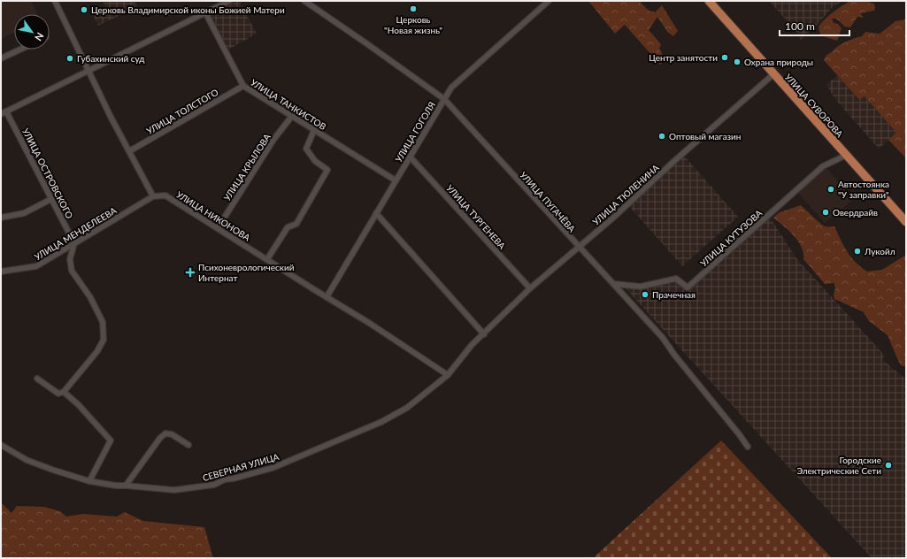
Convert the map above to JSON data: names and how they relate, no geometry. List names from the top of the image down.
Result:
{
  "streets": {
    "main road": ["УЛИЦА СУВОРОВА"],
    "street": [
      "УЛИЦА ТАНКИСТОВ",
      "УЛИЦА ТОЛСТОГО",
      "УЛИЦА ГОГОЛЯ",
      "УЛИЦА КРЫЛОВА",
      "УЛИЦА ОСТРОВСКОГО",
      "УЛИЦА ТЮЛЕНИНА",
      "УЛИЦА ПУГАЧЁВА",
      "УЛИЦА НИКОНОВА",
      "УЛИЦА ТУРГЕНЕВА",
      "УЛИЦА МЕНДЕЛЕЕВА",
      "УЛИЦА КУТУЗОВА",
      "СЕВЕРНАЯ УЛИЦА"
    ]
  },
  "crossings": [
    ["УЛИЦА ТАНКИСТОВ", "УЛИЦА ТОЛСТОГО"],
    ["УЛИЦА ТАНКИСТОВ", "УЛИЦА ГОГОЛЯ"],
    ["УЛИЦА ТАНКИСТОВ", "УЛИЦА КРЫЛОВА"],
    ["УЛИЦА СУВОРОВА", "УЛИЦА ТЮЛЕНИНА"],
    ["УЛИЦА СУВОРОВА", "УЛИЦА КУТУЗОВА"],
    ["УЛИЦА ГОГОЛЯ", "УЛИЦА ПУГАЧЁВА"],
    ["УЛИЦА ГОГОЛЯ", "УЛИЦА НИКОНОВА"],
    ["УЛИЦА ГОГОЛЯ", "УЛИЦА ТУРГЕНЕВА"],
    ["УЛИЦА КРЫЛОВА", "УЛИЦА НИКОНОВА"],
    ["УЛИЦА ОСТРОВСКОГО", "УЛИЦА МЕНДЕЛЕЕВА"],
    ["УЛИЦА ТЮЛЕНИНА", "УЛИЦА ПУГАЧЁВА"],
    ["УЛИЦА ТЮЛЕНИНА", "УЛИЦА НИКОНОВА"],
    ["УЛИЦА ТЮЛЕНИНА", "УЛИЦА ТУРГЕНЕВА"],
    ["УЛИЦА ТЮЛЕНИНА", "СЕВЕРНАЯ УЛИЦА"],
    ["УЛИЦА ПУГАЧЁВА", "УЛИЦА КУТУЗОВА"],
    ["УЛИЦА НИКОНОВА", "УЛИЦА МЕНДЕЛЕЕВА"],
    ["УЛИЦА НИКОНОВА", "СЕВЕРНАЯ УЛИЦА"]
  ],
  "places": {
    "other": [
      "Церковь \"Новая жизнь\"",
      "Церковь Владимирской иконы Божией Матери",
      "Центр занятости",
      "Губахинский суд",
      "Охрана природы",
      "Оптовый магазин",
      "Автостоянка \"У заправки\"",
      "Овердрайв",
      "Лукойл",
      "Прачечная",
      "Городские Электрические Сети"
    ],
    "health": ["Психоневрологический Интернат"]
  },
  "scale_bar": "100 m",
  "north": "bottom right"
}
